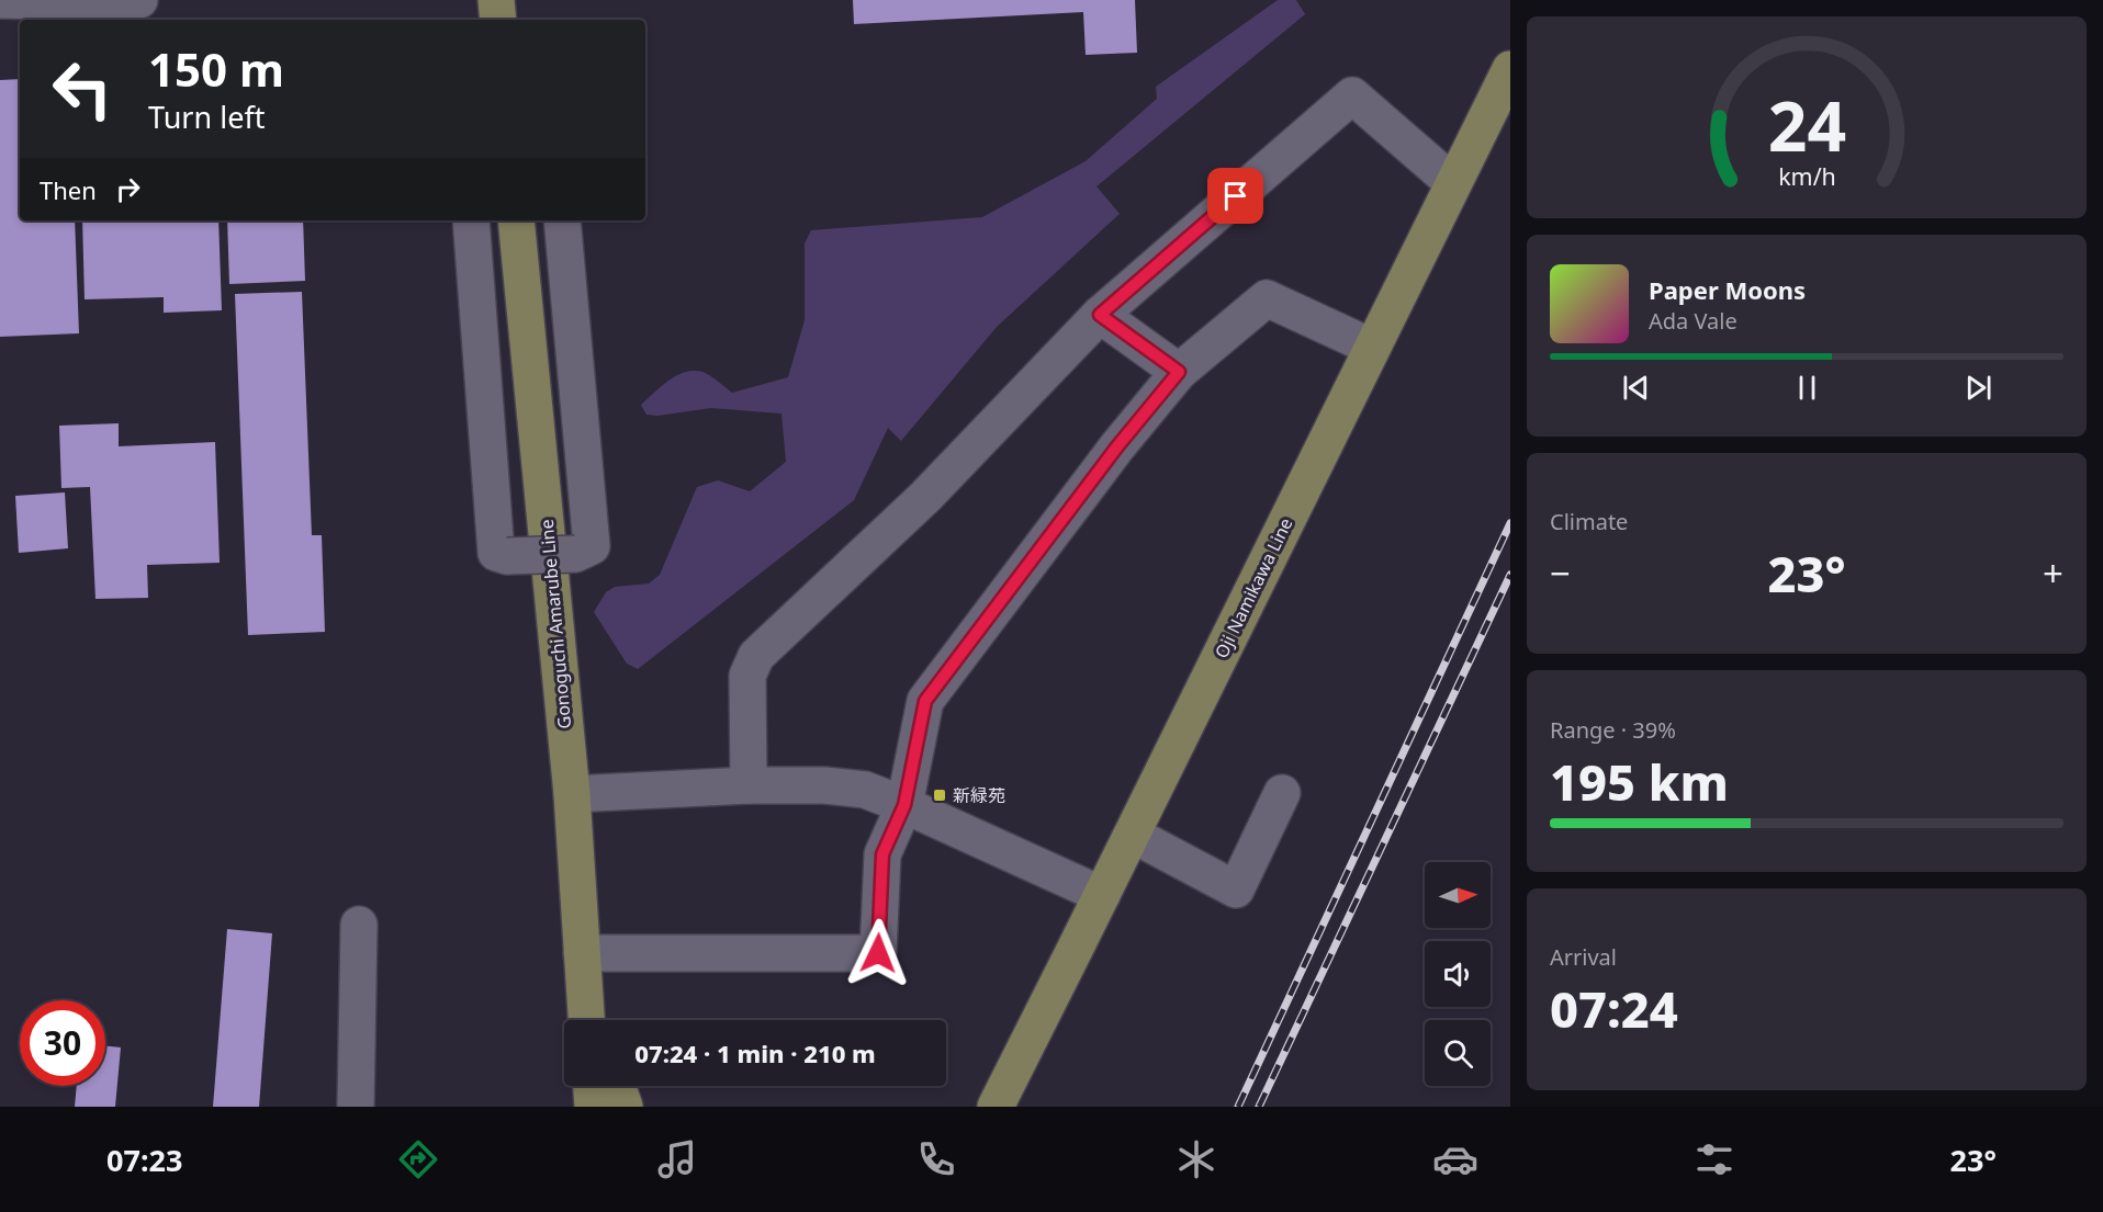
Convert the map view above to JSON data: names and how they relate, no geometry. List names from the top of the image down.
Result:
{
  "streets": {
    "main road": ["Oji Namikawa Line", "Gonoguchi Amarube Line"]
  },
  "places": {
    "transit": ["新緑苑"]
  },
  "north": "right",
  "page": {
    "turn": ["150 m", "Turn left"],
    "then": "Then",
    "song": ["Paper Moons", "Ada Vale"],
    "tile": [
      "Climate",
      ["Range · 39%", "195 km"],
      ["Arrival", "07:24"]
    ],
    "heat": ["−", "23°", "+"],
    "limit": "30",
    "trip": "07:24 · 1 min · 210 m",
    "tabs": ["07:23", "23°"],
    "gauge": ["24", "km/h"]
  }
}
